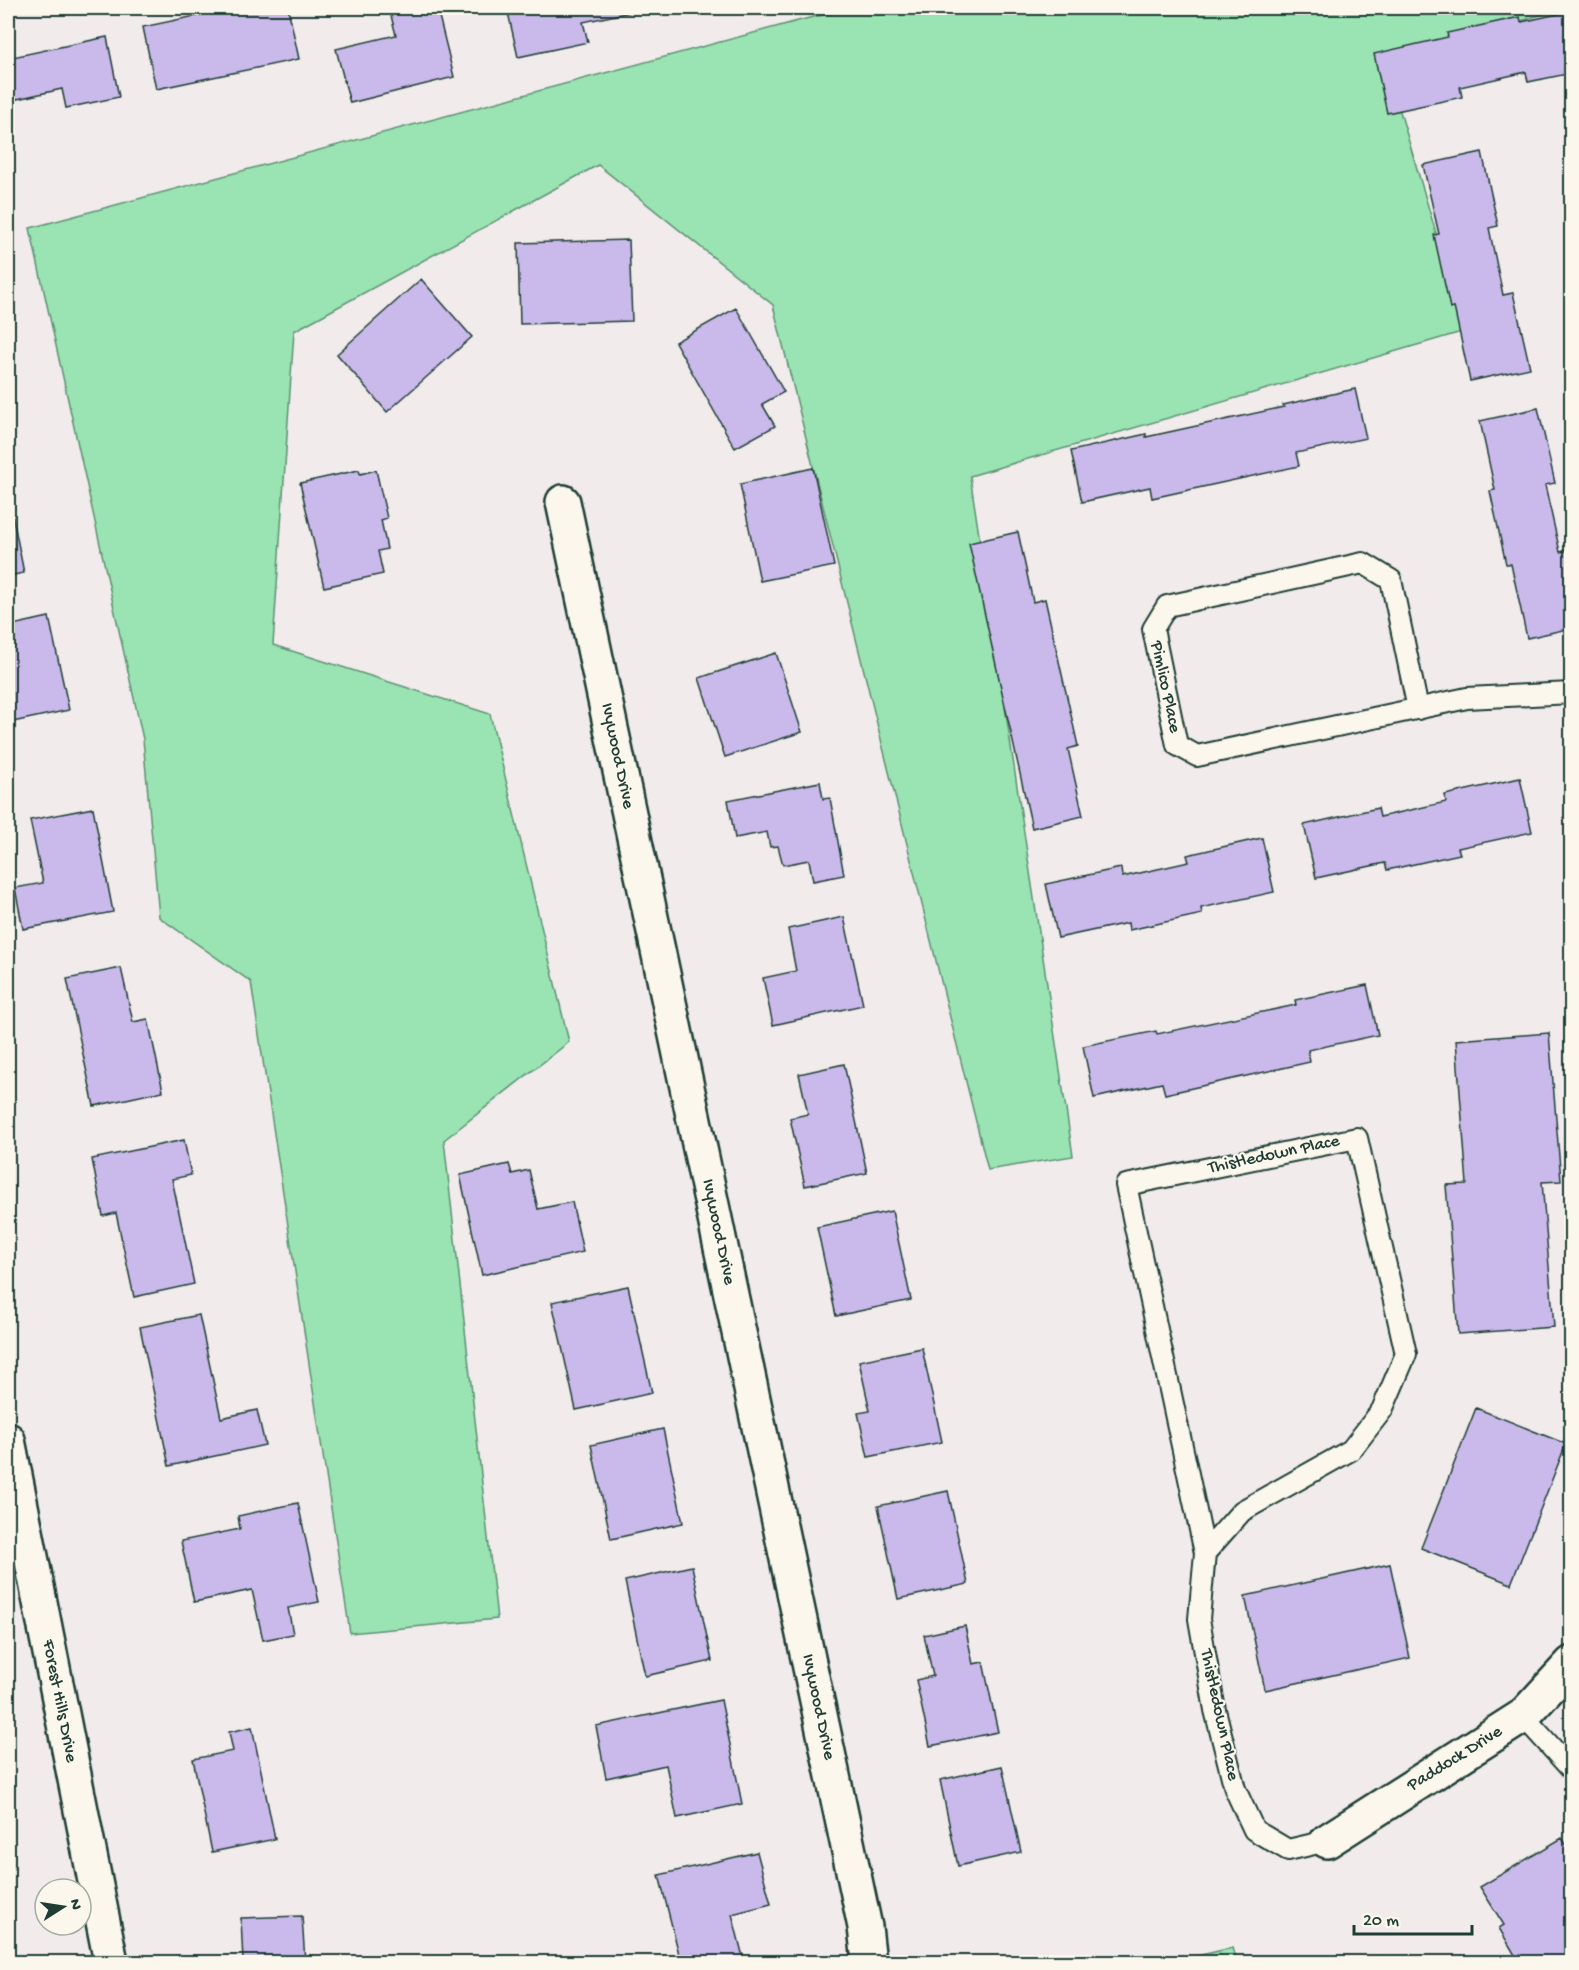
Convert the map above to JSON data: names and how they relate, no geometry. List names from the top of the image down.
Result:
{
  "streets": {
    "street": ["Ivywood Drive", "Forest Hills Drive", "Paddock Drive"],
    "lane": ["Pimlico Place", "Thistledown Place"]
  },
  "crossings": [
    ["Thistledown Place", "Paddock Drive"]
  ],
  "scale_bar": "20 m",
  "north": "right"
}
